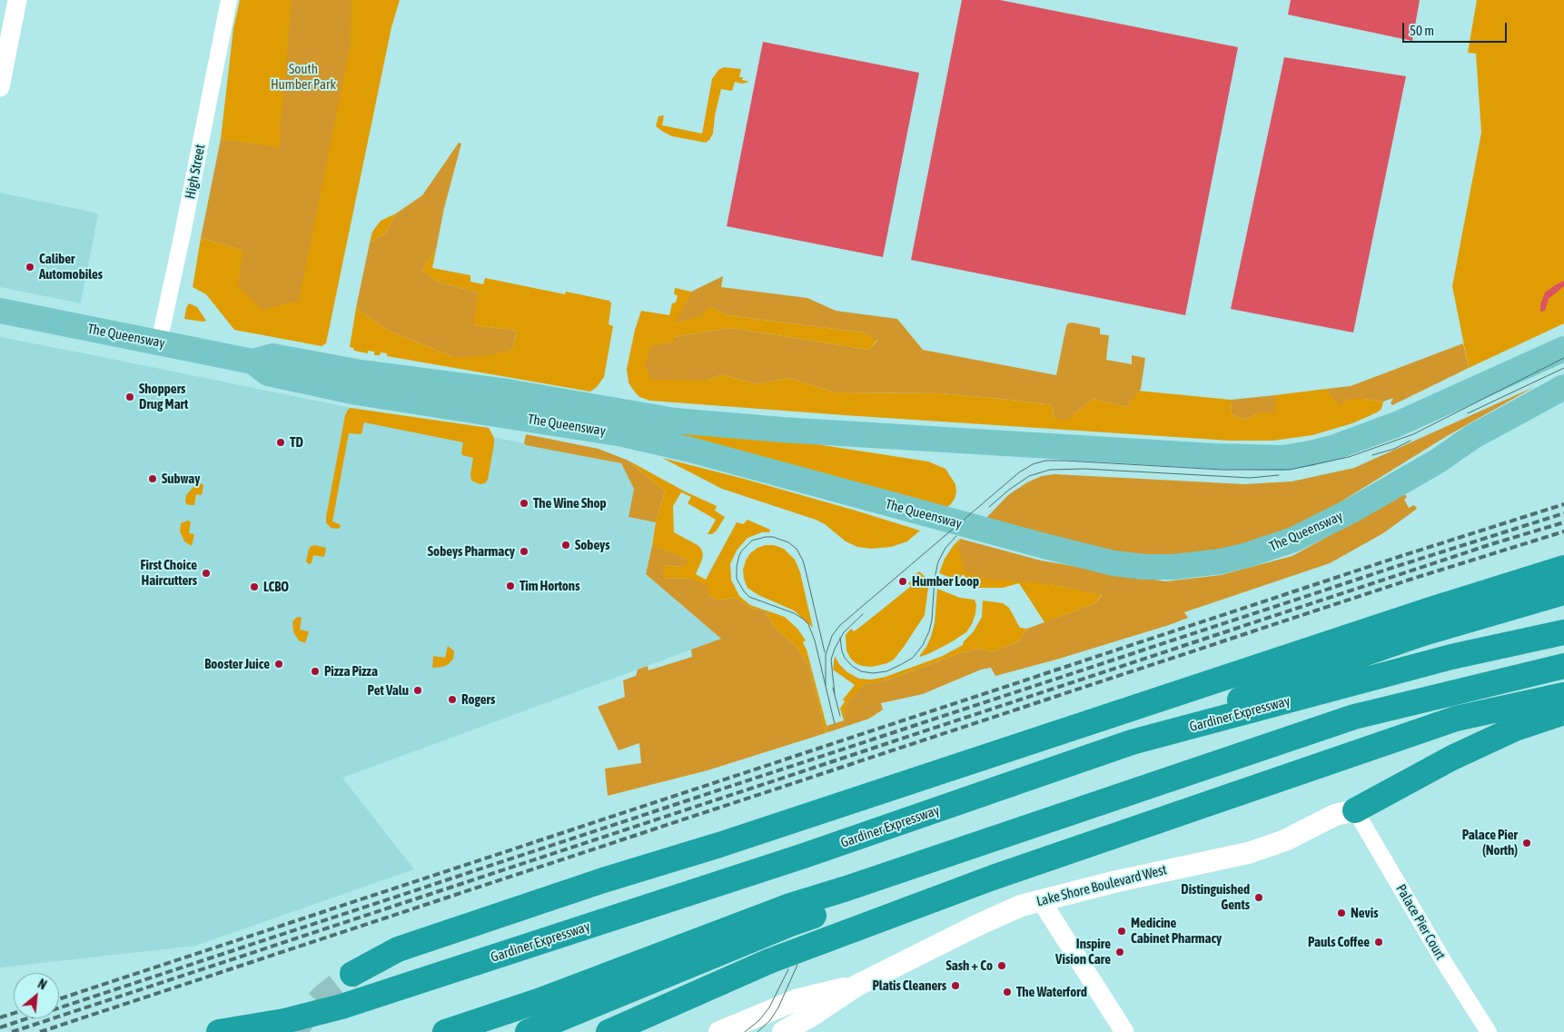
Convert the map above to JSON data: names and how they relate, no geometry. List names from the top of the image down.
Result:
{
  "streets": {
    "highway": ["Gardiner Expressway"],
    "main road": ["The Queensway", "Lake Shore Boulevard West"],
    "street": ["High Street", "Palace Pier Court"]
  },
  "crossings": [
    ["High Street", "The Queensway"],
    ["Lake Shore Boulevard West", "Palace Pier Court"]
  ],
  "parks": ["South Humber Park"],
  "places": [
    "Caliber Automobiles",
    "Shoppers Drug Mart",
    "TD",
    "Subway",
    "The Wine Shop",
    "Sobeys",
    "Sobeys Pharmacy",
    "First Choice Haircutters",
    "Humber Loop",
    "Tim Hortons",
    "LCBO",
    "Booster Juice",
    "Pizza Pizza",
    "Pet Valu",
    "Rogers",
    "Palace Pier (North)",
    "Distinguished Gents",
    "Nevis",
    "Medicine Cabinet Pharmacy",
    "Pauls Coffee",
    "Inspire Vision Care",
    "Sash + Co",
    "Platis Cleaners",
    "The Waterford"
  ],
  "scale_bar": "50 m",
  "north": "top right"
}
